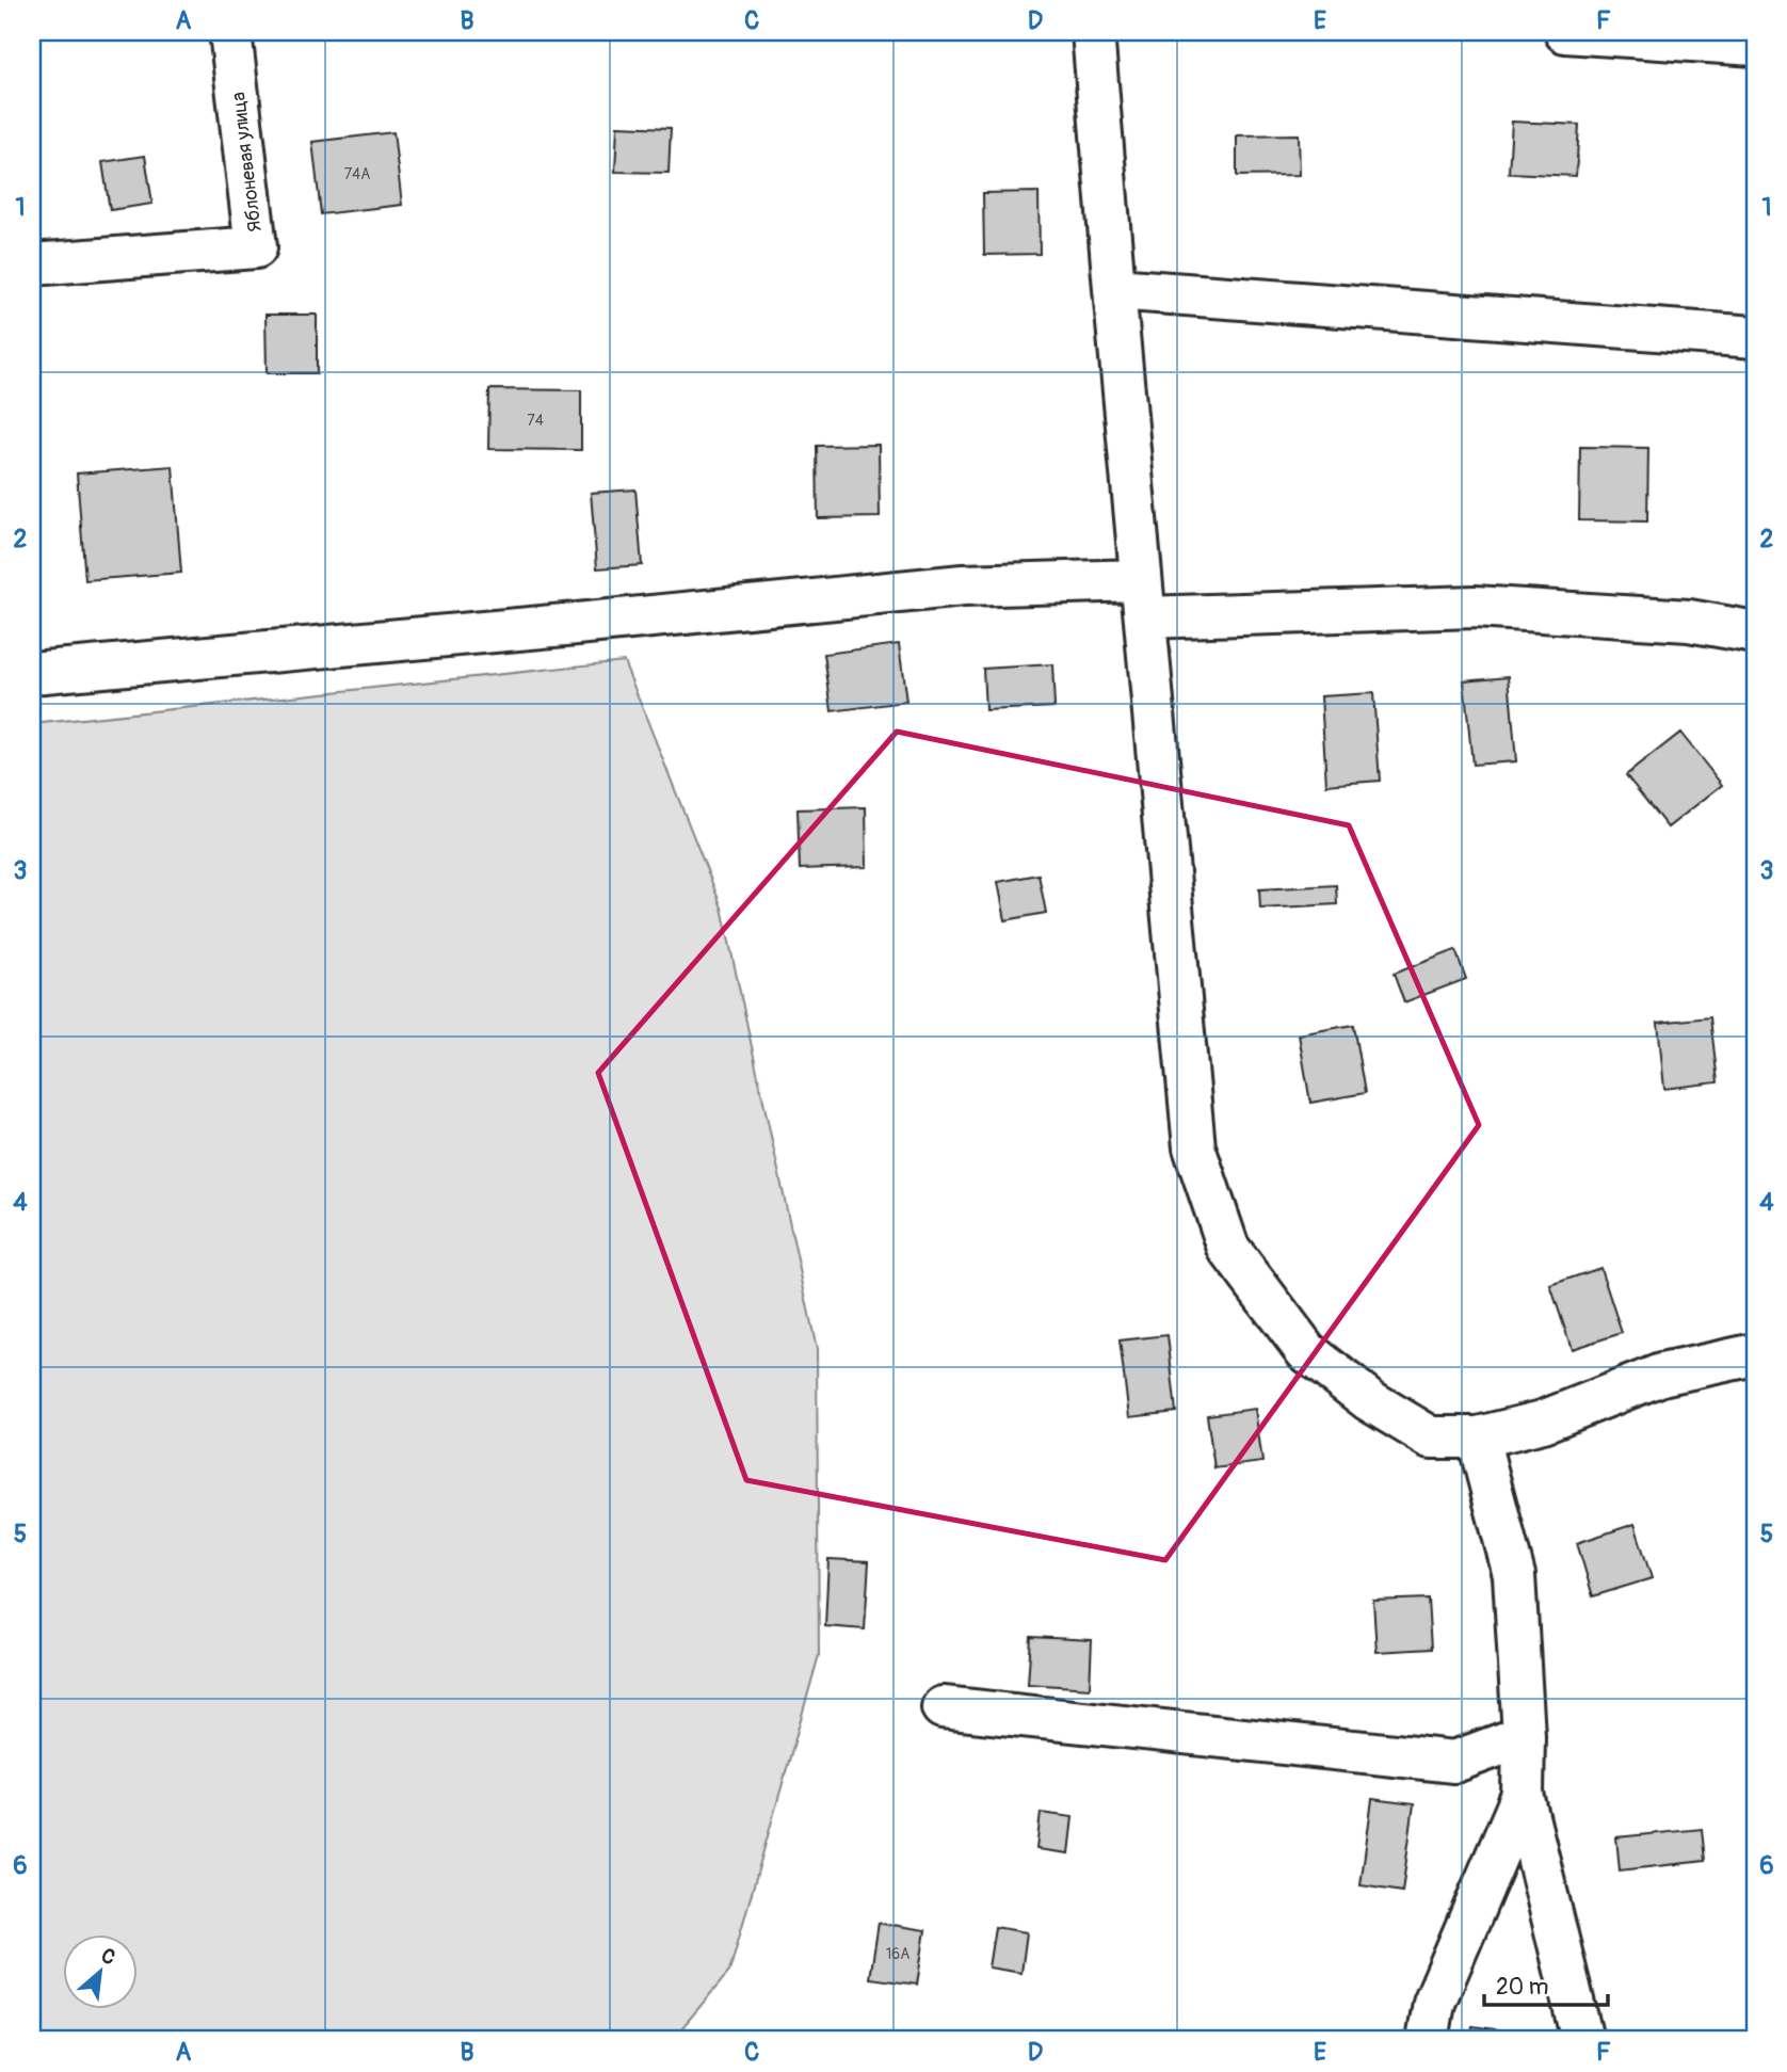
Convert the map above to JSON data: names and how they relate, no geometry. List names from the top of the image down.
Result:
{
  "streets": {
    "street": ["Яблоневая улица"]
  },
  "house_numbers": ["74А", "74", "16А"],
  "scale_bar": "20 m",
  "north": "top right",
  "grid": {
    "columns": [
      "A",
      "B",
      "C",
      "D",
      "E",
      "F"
    ],
    "rows": [
      "1",
      "2",
      "3",
      "4",
      "5",
      "6"
    ]
  }
}
